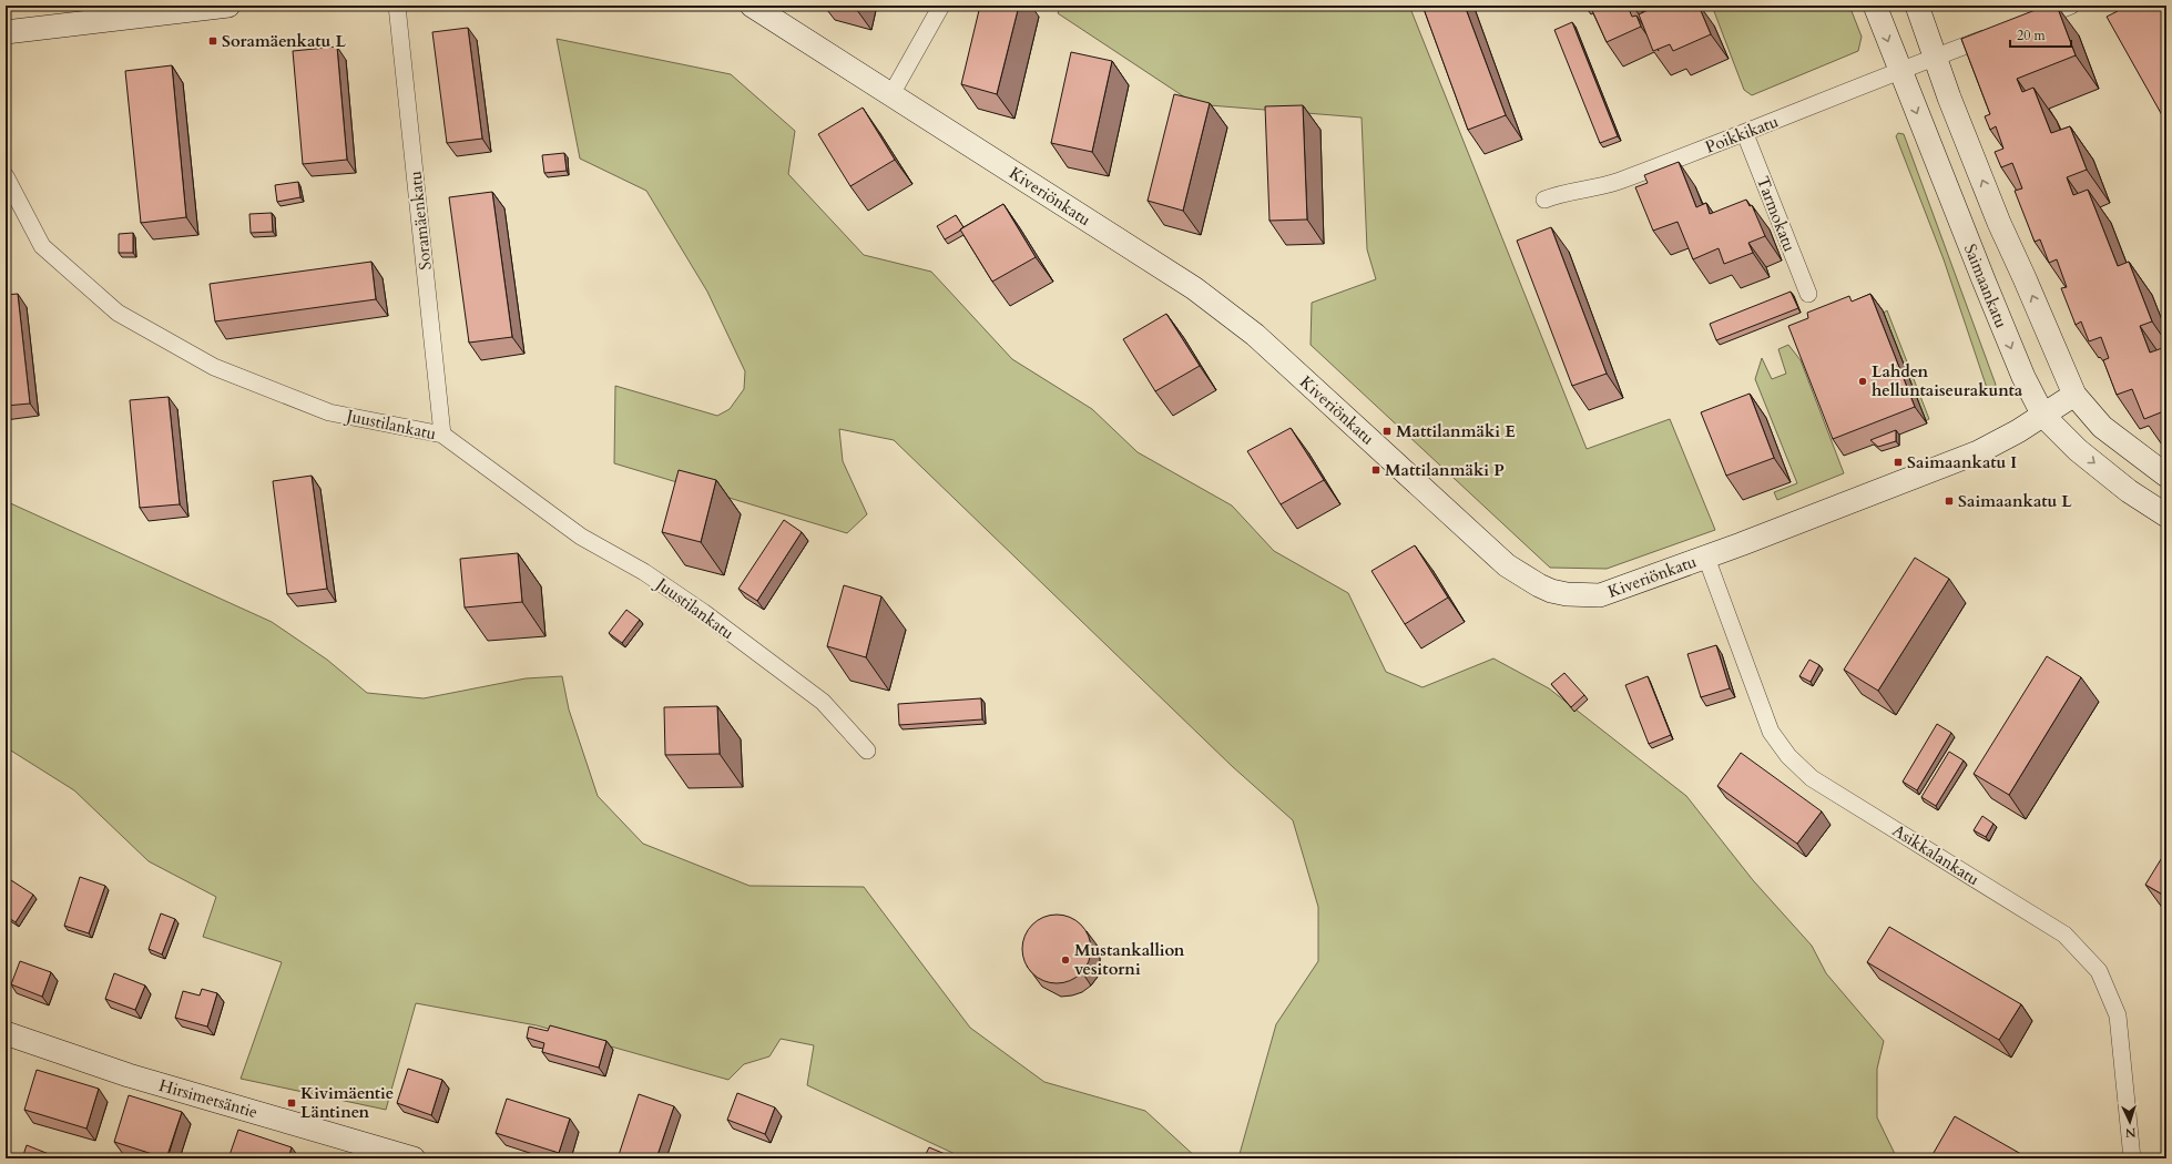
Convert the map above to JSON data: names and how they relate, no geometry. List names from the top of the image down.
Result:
{
  "streets": {
    "street": [
      "Poikkikatu",
      "Kiveriönkatu",
      "Tarmokatu",
      "Soramäenkatu",
      "Saimaankatu",
      "Juustilankatu",
      "Asikkalankatu",
      "Hirsimetsäntie"
    ]
  },
  "crossings": [
    ["Poikkikatu", "Tarmokatu"],
    ["Poikkikatu", "Saimaankatu"],
    ["Kiveriönkatu", "Saimaankatu"],
    ["Kiveriönkatu", "Asikkalankatu"],
    ["Soramäenkatu", "Juustilankatu"]
  ],
  "places": {
    "transit": [
      "Soramäenkatu L",
      "Mattilanmäki E",
      "Saimaankatu I",
      "Mattilanmäki P",
      "Saimaankatu L",
      "Kivimäentie Läntinen"
    ],
    "other": ["Lahden helluntaiseurakunta", "Mustankallion vesitorni"]
  },
  "scale_bar": "20 m",
  "north": "bottom"
}
